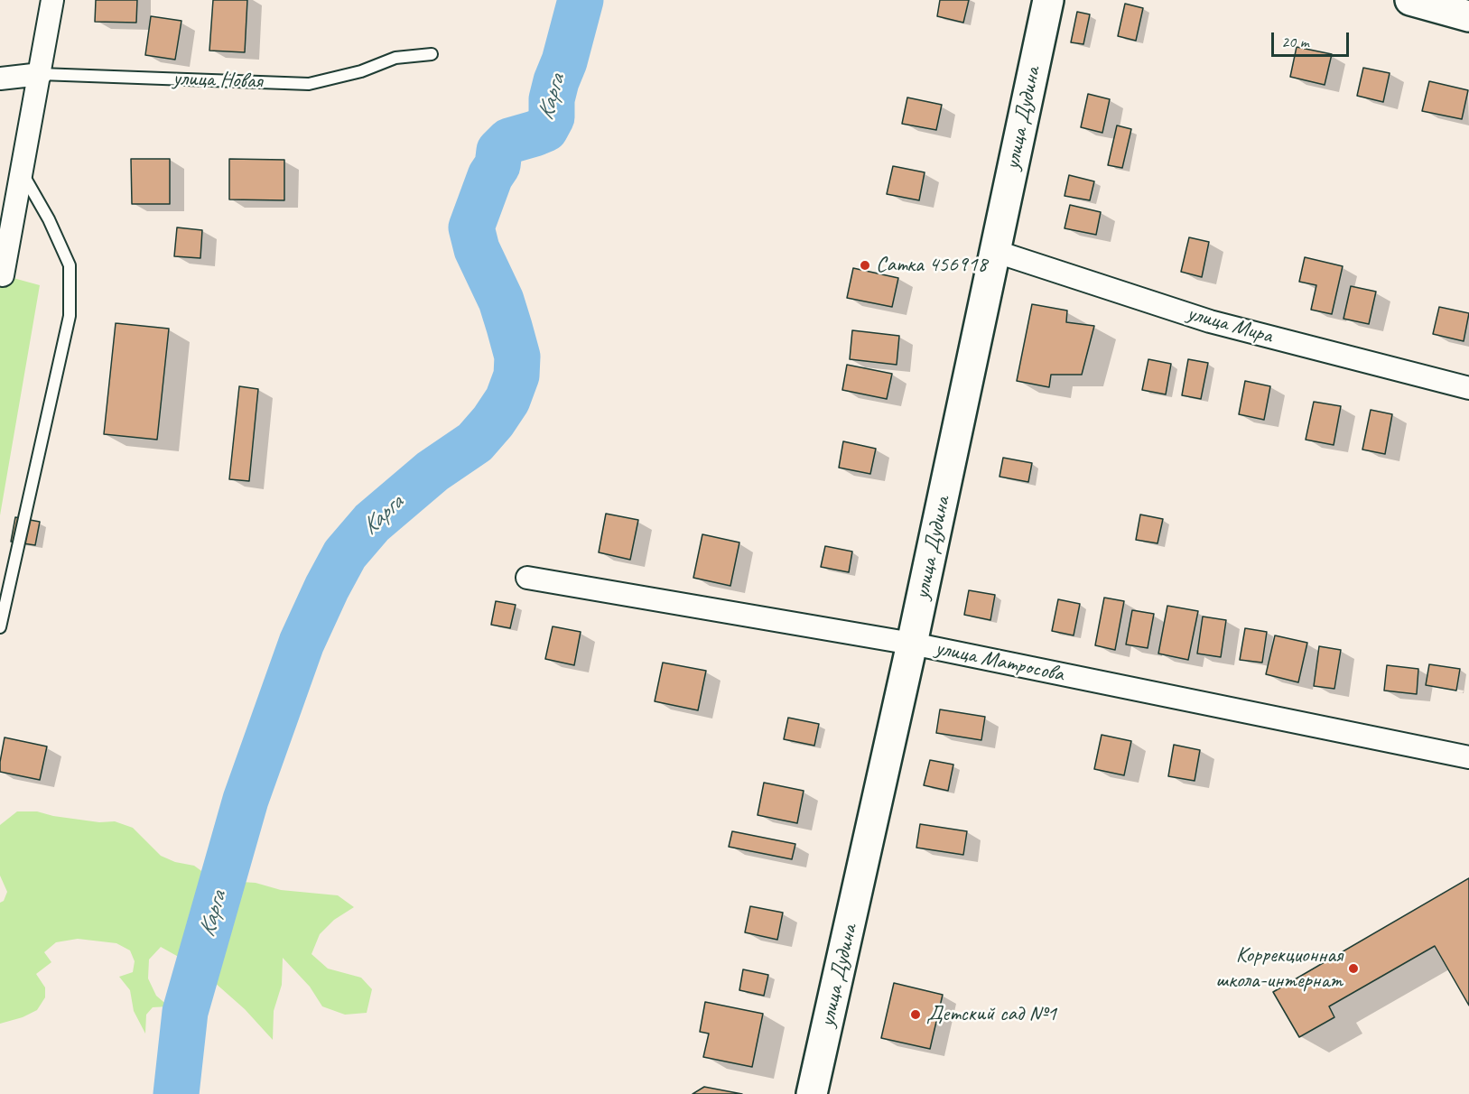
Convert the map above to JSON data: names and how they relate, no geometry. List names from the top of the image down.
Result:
{
  "streets": {
    "street": [
      "улица Новая",
      "улица Дудина",
      "улица Мира",
      "улица Матросова"
    ]
  },
  "crossings": [
    ["улица Дудина", "улица Мира"],
    ["улица Дудина", "улица Матросова"]
  ],
  "water": ["Карга"],
  "places": ["Сатка 456918", "Коррекционная школа-интернат", "Детский сад №1"],
  "scale_bar": "20 m"
}
